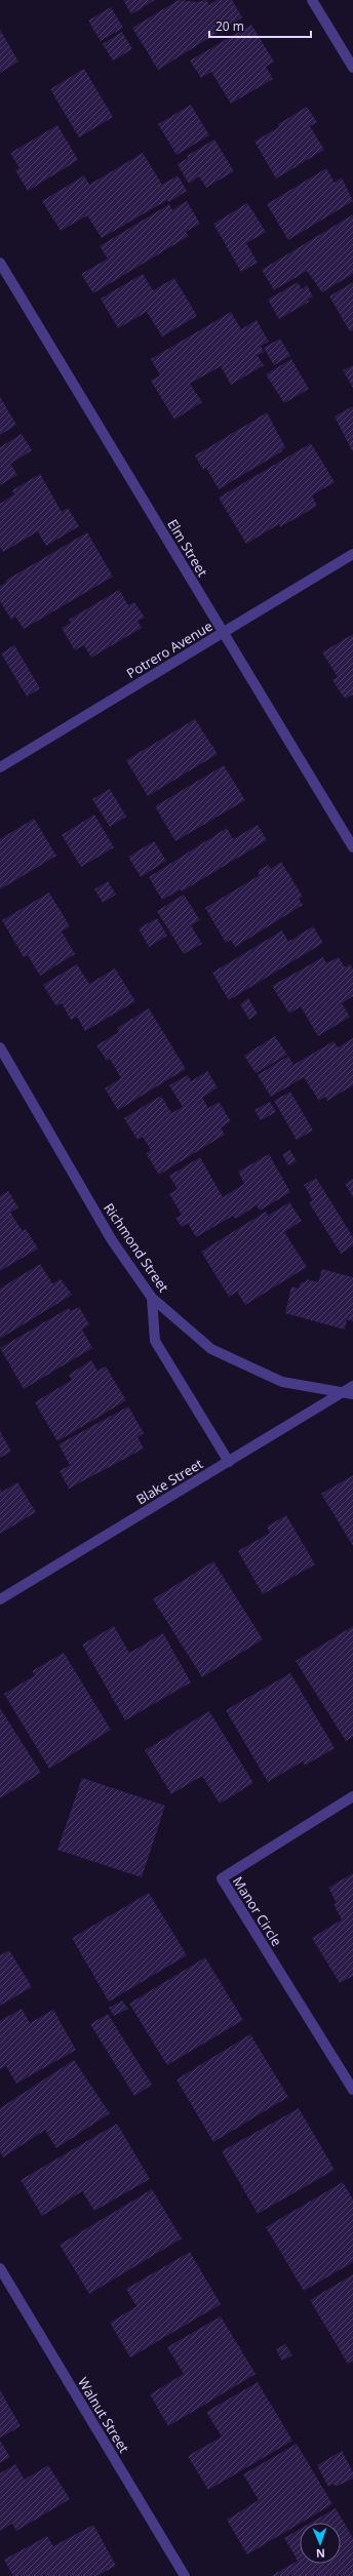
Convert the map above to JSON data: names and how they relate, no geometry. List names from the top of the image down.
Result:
{
  "streets": {
    "street": [
      "Elm Street",
      "Potrero Avenue",
      "Richmond Street",
      "Blake Street",
      "Manor Circle",
      "Walnut Street"
    ]
  },
  "crossings": [
    ["Elm Street", "Potrero Avenue"],
    ["Richmond Street", "Blake Street"]
  ],
  "scale_bar": "20 m",
  "north": "bottom"
}
